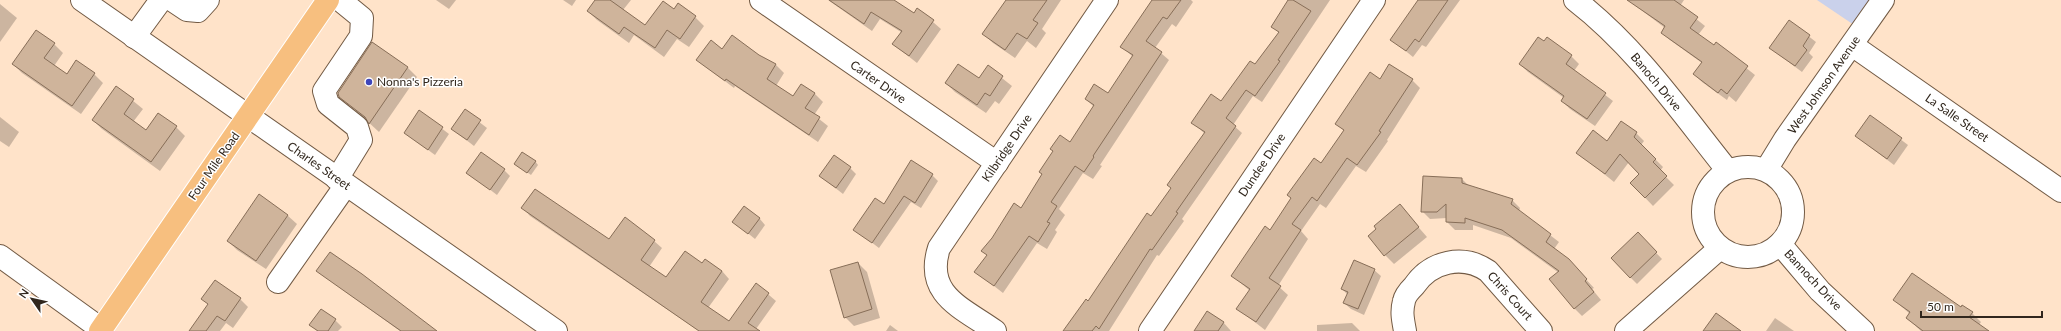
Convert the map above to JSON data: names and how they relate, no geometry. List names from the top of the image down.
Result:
{
  "streets": {
    "main road": ["Four Mile Road"],
    "street": [
      "Carter Drive",
      "Banoch Drive",
      "West Johnson Avenue",
      "La Salle Street",
      "Kilbridge Drive",
      "Dundee Drive",
      "Charles Street",
      "Bannoch Drive",
      "Chris Court"
    ]
  },
  "crossings": [
    ["Carter Drive", "Kilbridge Drive"],
    ["Banoch Drive", "West Johnson Avenue"],
    ["Banoch Drive", "Bannoch Drive"],
    ["West Johnson Avenue", "La Salle Street"],
    ["West Johnson Avenue", "Bannoch Drive"],
    ["Four Mile Road", "Charles Street"]
  ],
  "places": ["Nonna's Pizzeria"],
  "scale_bar": "50 m",
  "north": "top left"
}
